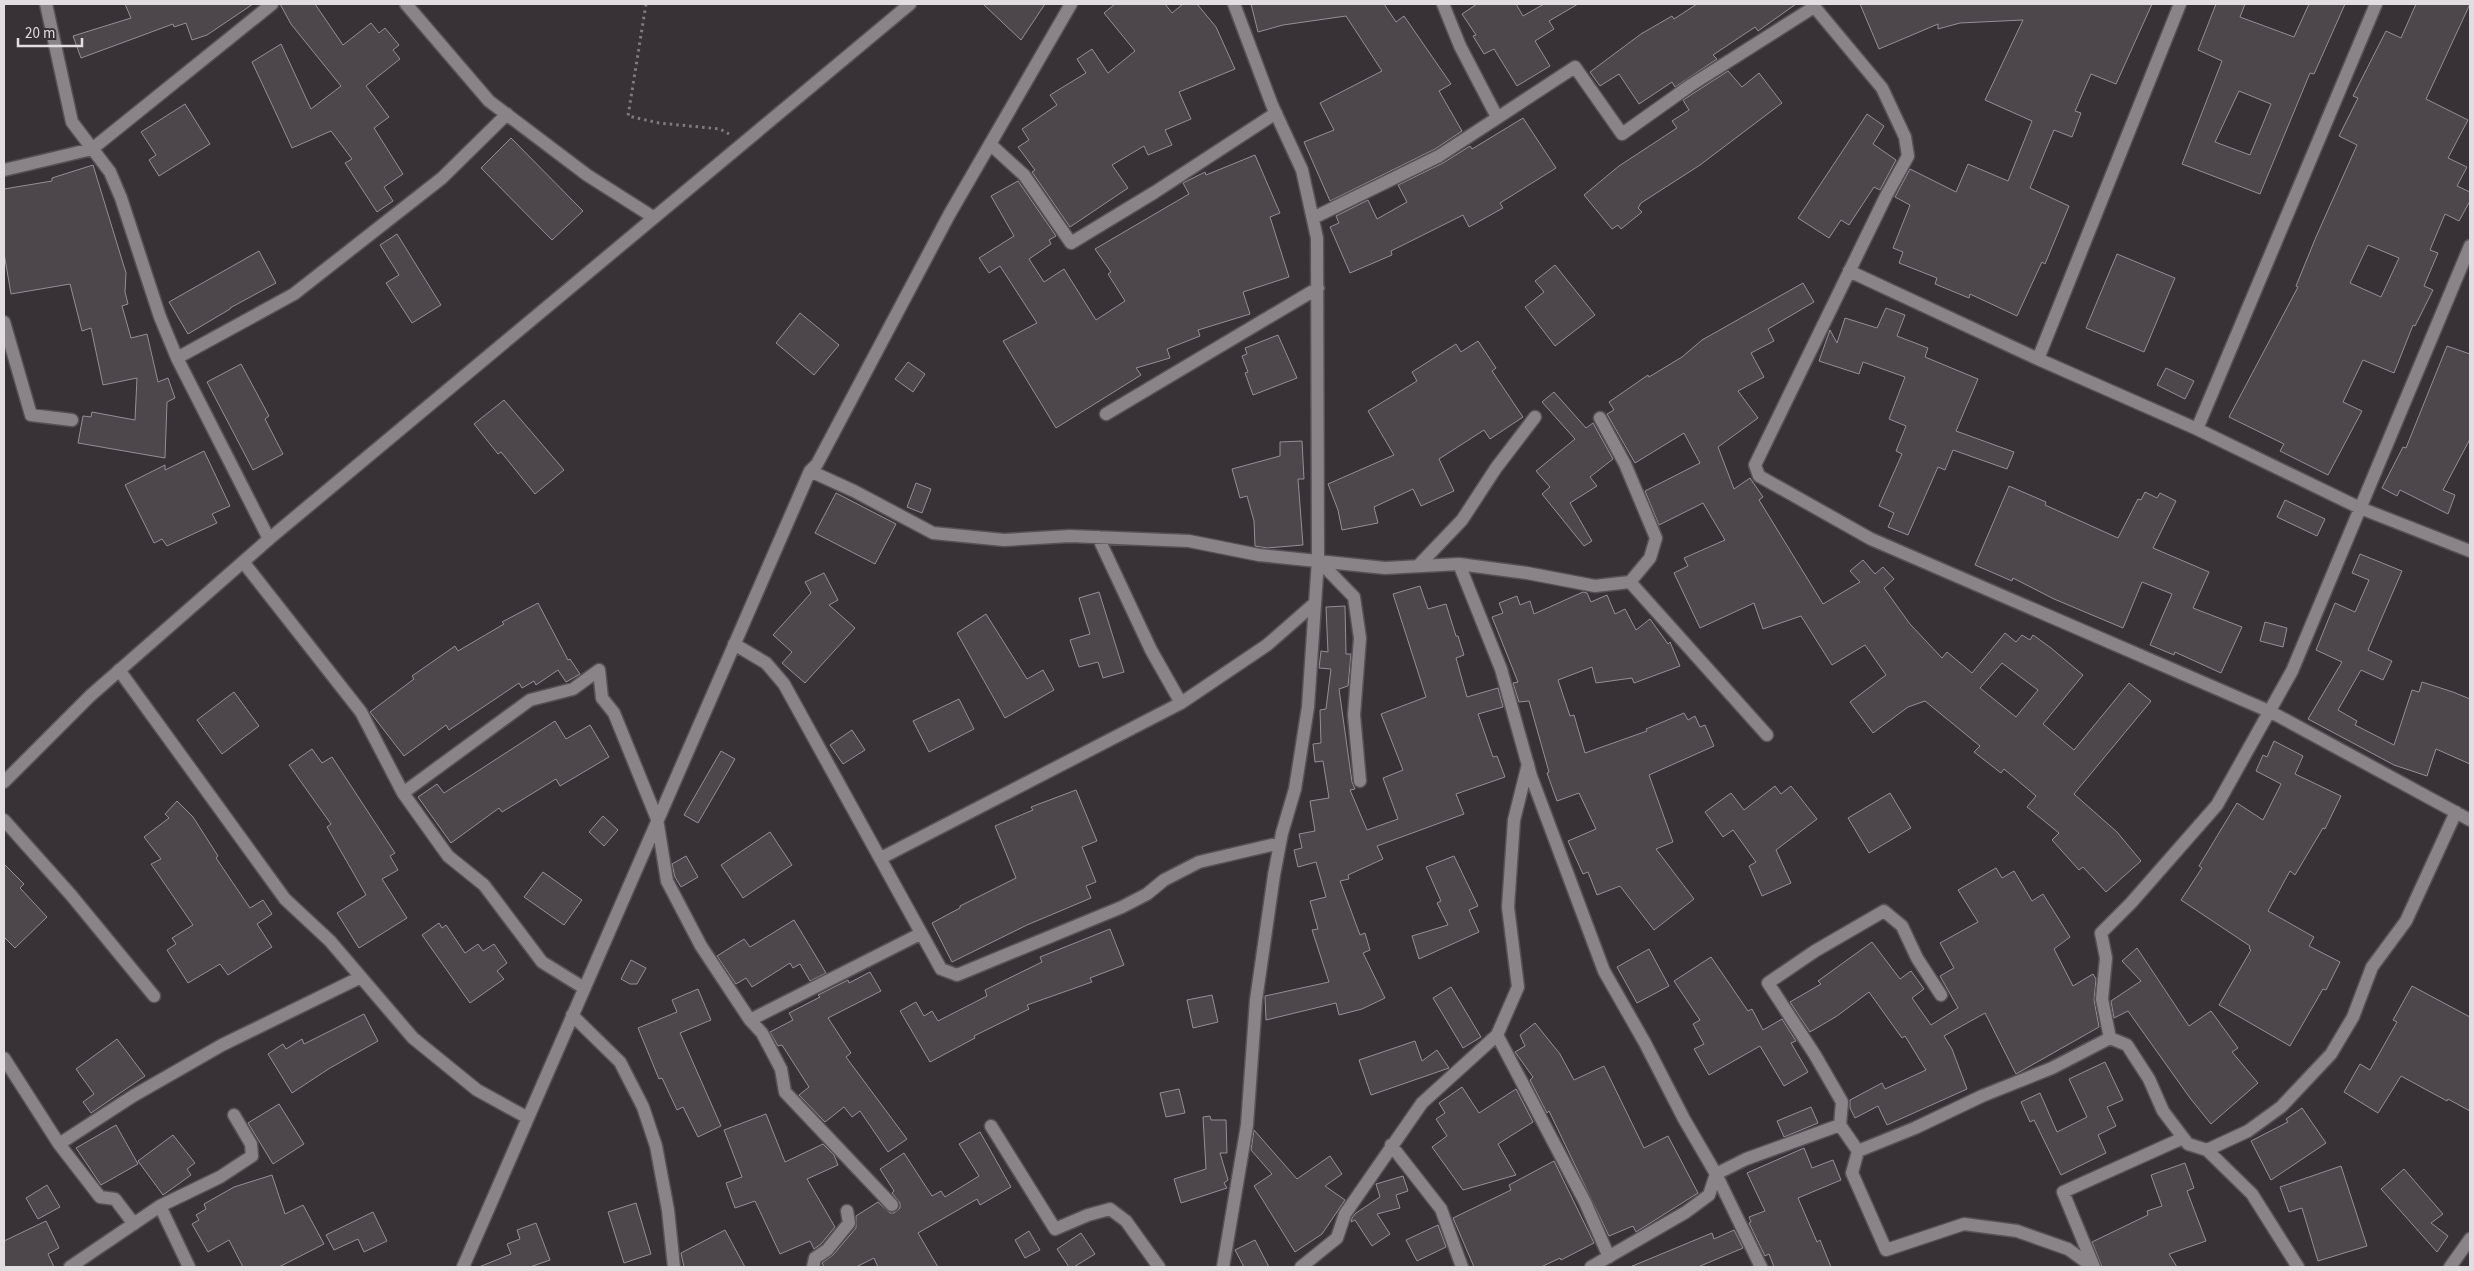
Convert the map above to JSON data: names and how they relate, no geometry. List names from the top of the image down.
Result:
{
  "scale_bar": "20 m"
}
